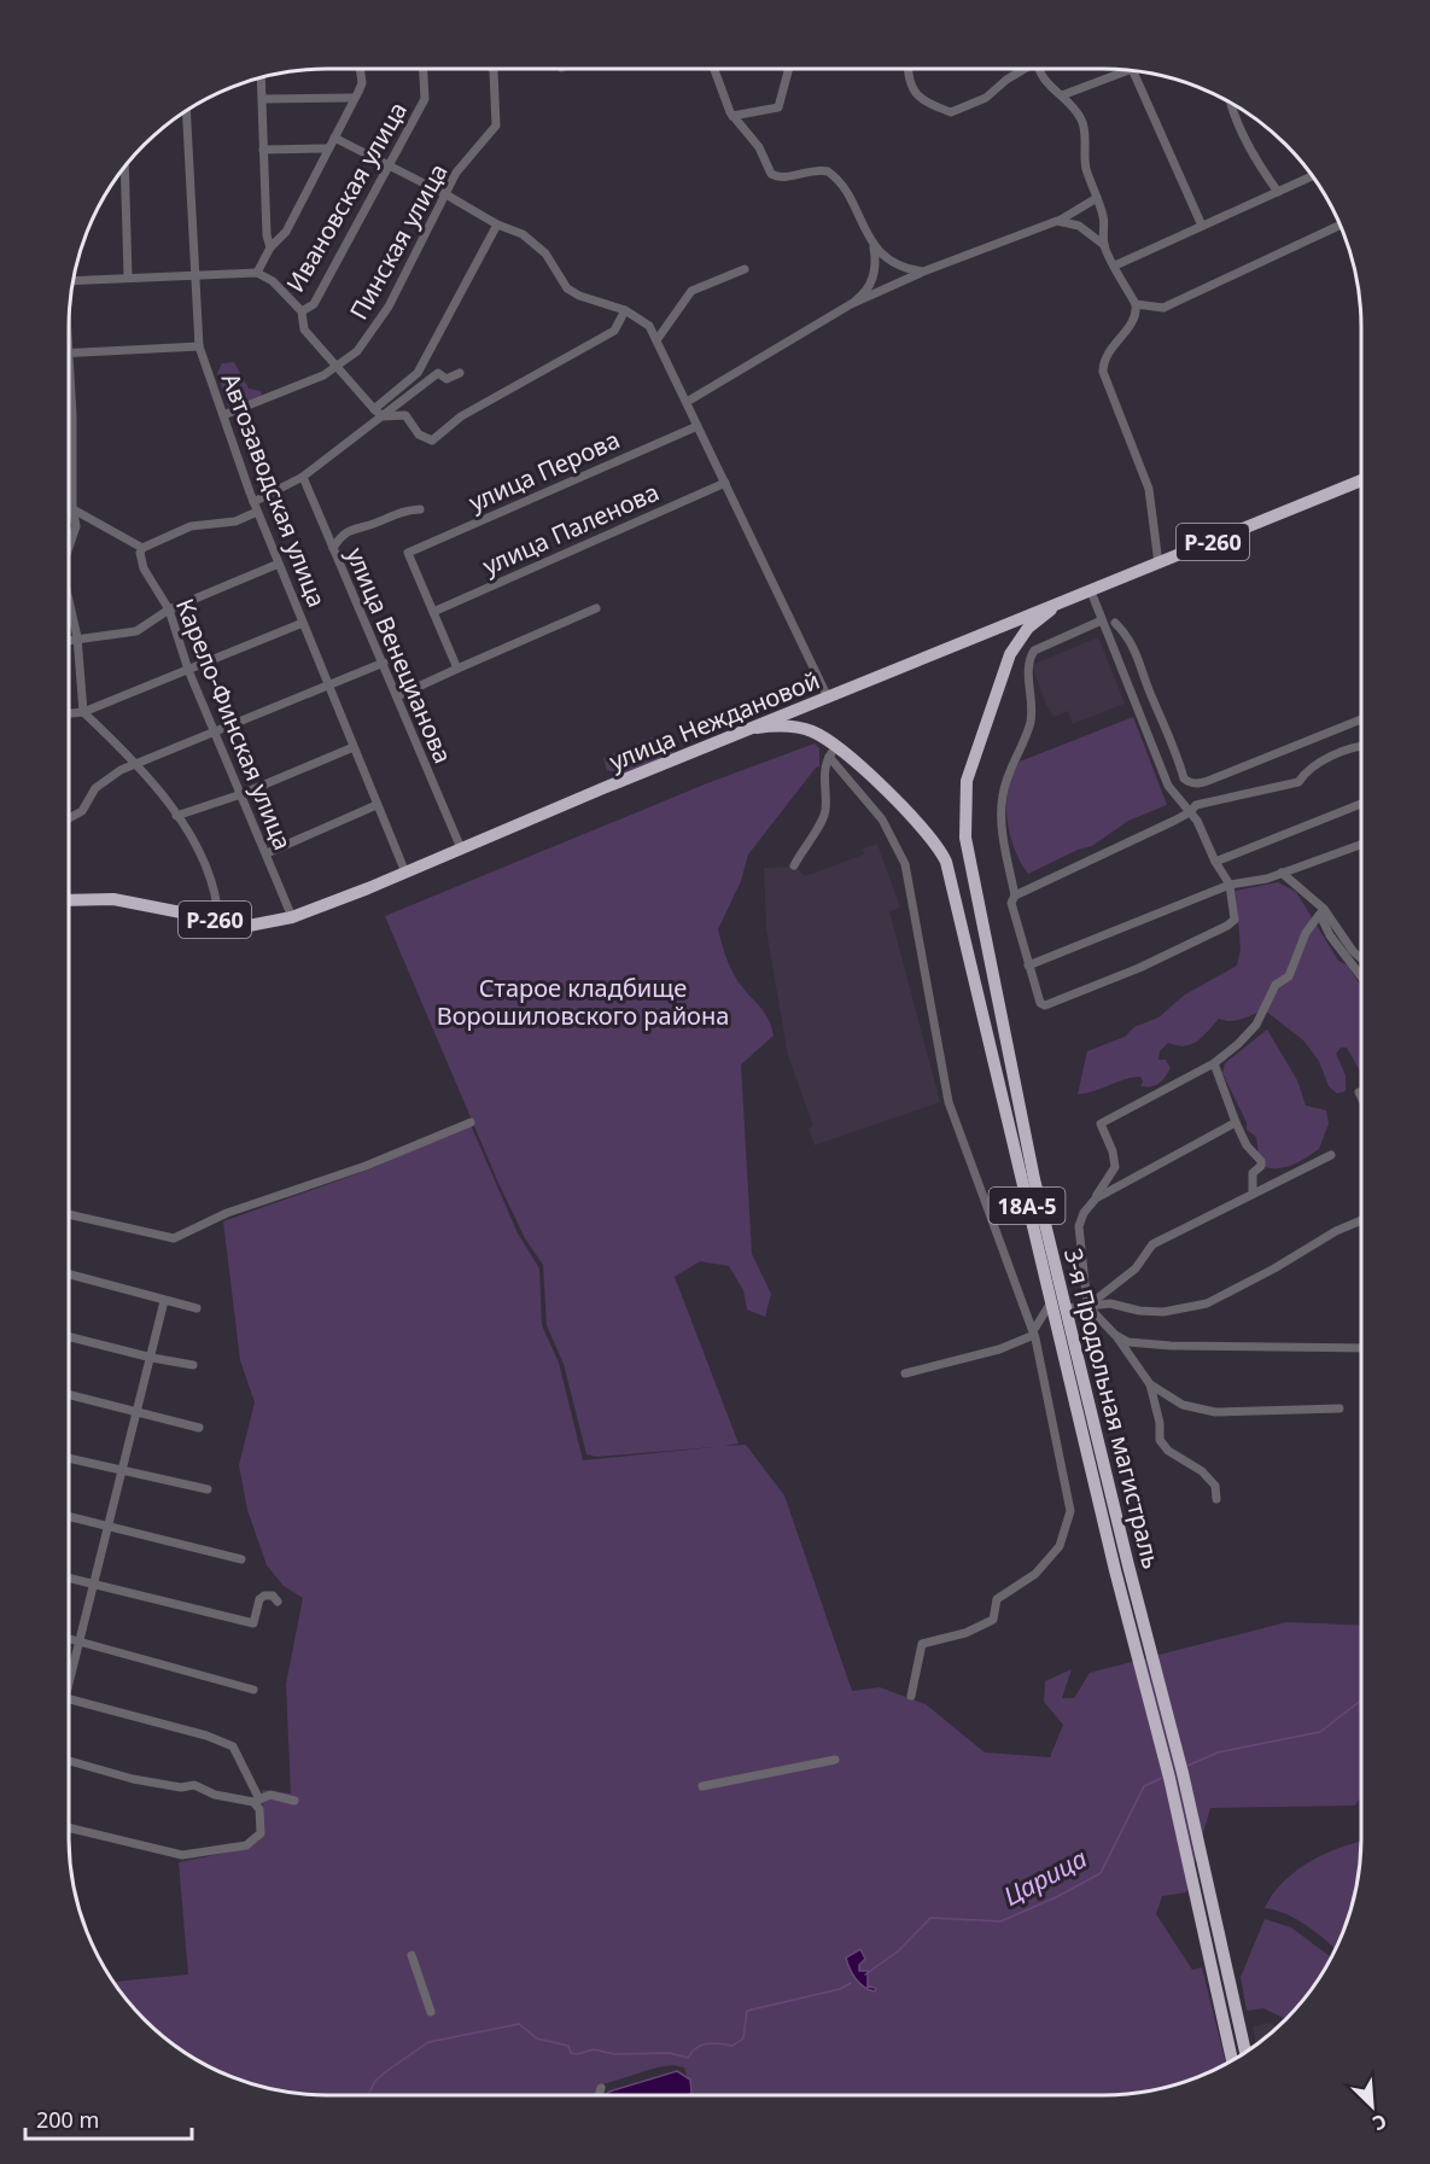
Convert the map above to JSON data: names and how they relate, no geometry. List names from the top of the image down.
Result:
{
  "streets": {
    "highway": [
      "Р-260",
      "улица Неждановой",
      "18А-5",
      "3-я Продольная магистраль"
    ],
    "street": [
      "Ивановская улица",
      "Пинская улица",
      "улица Перова",
      "Автозаводская улица",
      "улица Паленова",
      "улица Венецианова",
      "Карело-Финская улица"
    ]
  },
  "crossings": [
    ["Пинская улица", "Автозаводская улица"],
    ["улица Перова", "улица Паленова"],
    ["Автозаводская улица", "улица Неждановой"],
    ["улица Венецианова", "улица Неждановой"],
    ["улица Неждановой", "Карело-Финская улица"],
    ["улица Неждановой", "3-я Продольная магистраль"]
  ],
  "water": ["Царица"],
  "parks": ["Старое кладбище Ворошиловского района"],
  "scale_bar": "200 m",
  "north": "bottom right"
}
